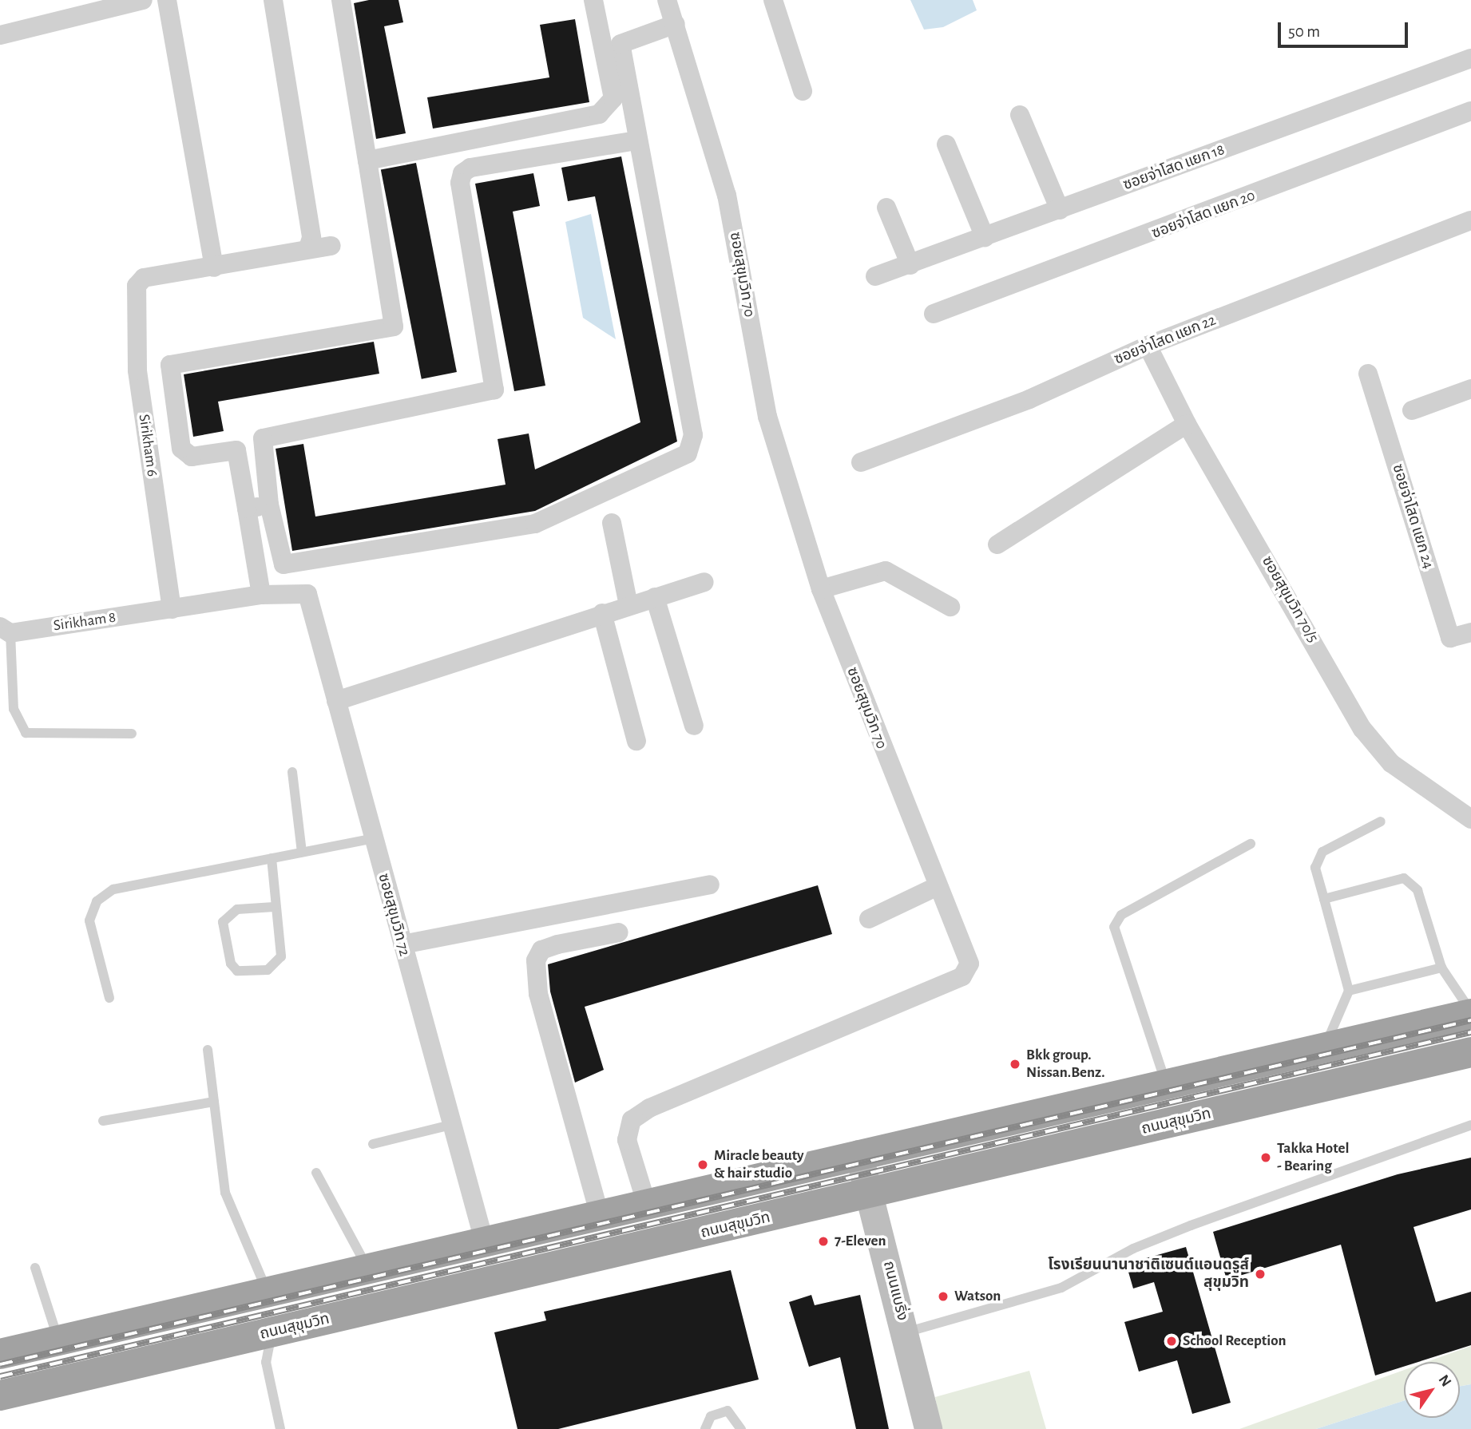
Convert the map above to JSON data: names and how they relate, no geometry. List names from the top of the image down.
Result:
{
  "streets": {
    "highway": ["ถนนสุขุมวิท"],
    "main road": ["ถนนแบริ่ง"],
    "street": [
      "ซอยจ่าโสด แยก 18",
      "ซอยจ่าโสด แยก 20",
      "ซอยสุขุมวิท 70",
      "ซอยจ่าโสด แยก 22",
      "Sirikham 6",
      "ซอยจ่าโสด แยก 24",
      "ซอยสุขุมวิท 70/5",
      "Sirikham 8",
      "ซอยสุขุมวิท 72"
    ]
  },
  "crossings": [
    ["ซอยจ่าโสด แยก 22", "ซอยสุขุมวิท 70/5"],
    ["Sirikham 6", "Sirikham 8"],
    ["Sirikham 8", "ซอยสุขุมวิท 72"],
    ["ถนนสุขุมวิท", "ถนนแบริ่ง"]
  ],
  "places": [
    "Bkk group. Nissan.Benz.",
    "Takka Hotel - Bearing",
    "Miracle beauty & hair studio",
    "7-Eleven",
    "โรงเรียนนานาชาติเซนต์แอนดรูส์ สุขุมวิท",
    "Watson",
    "School Reception"
  ],
  "scale_bar": "50 m",
  "north": "top right"
}
